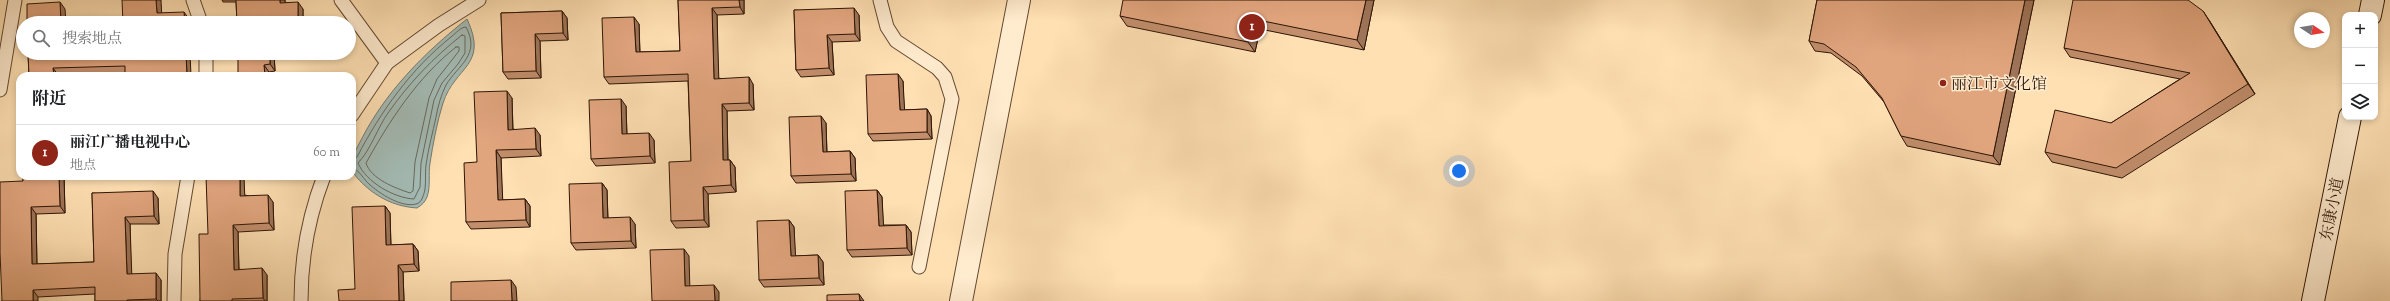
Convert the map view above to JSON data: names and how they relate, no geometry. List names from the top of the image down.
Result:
{
  "streets": {
    "street": ["东康小道"]
  },
  "places": ["丽江市文化馆"],
  "north": "right",
  "page": {
    "map_buttons": ["+", "−"],
    "pins": "1",
    "search": "搜索地点",
    "heading": "附近",
    "list": [
      {
        "mark": "1",
        "name": "丽江广播电视中心",
        "note": "地点",
        "value": "60 m"
      }
    ]
  }
}
